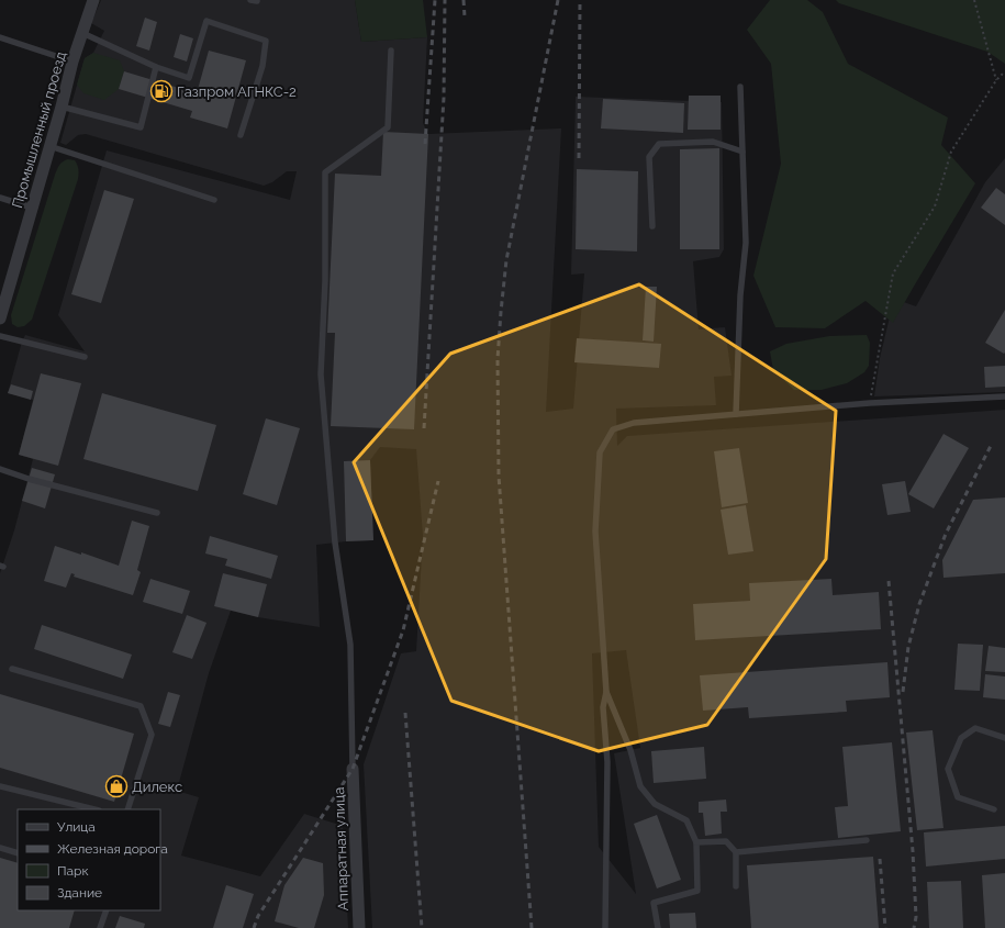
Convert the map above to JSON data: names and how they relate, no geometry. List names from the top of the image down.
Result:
{
  "streets": {
    "street": ["Промышленный проезд", "Аппаратная улица"]
  },
  "places": {
    "fuel station": ["Газпром АГНКС-2"],
    "shop": ["Дилекс"]
  },
  "legend": [
    "Улица",
    "Железная дорога",
    "Парк",
    "Здание"
  ]
}
